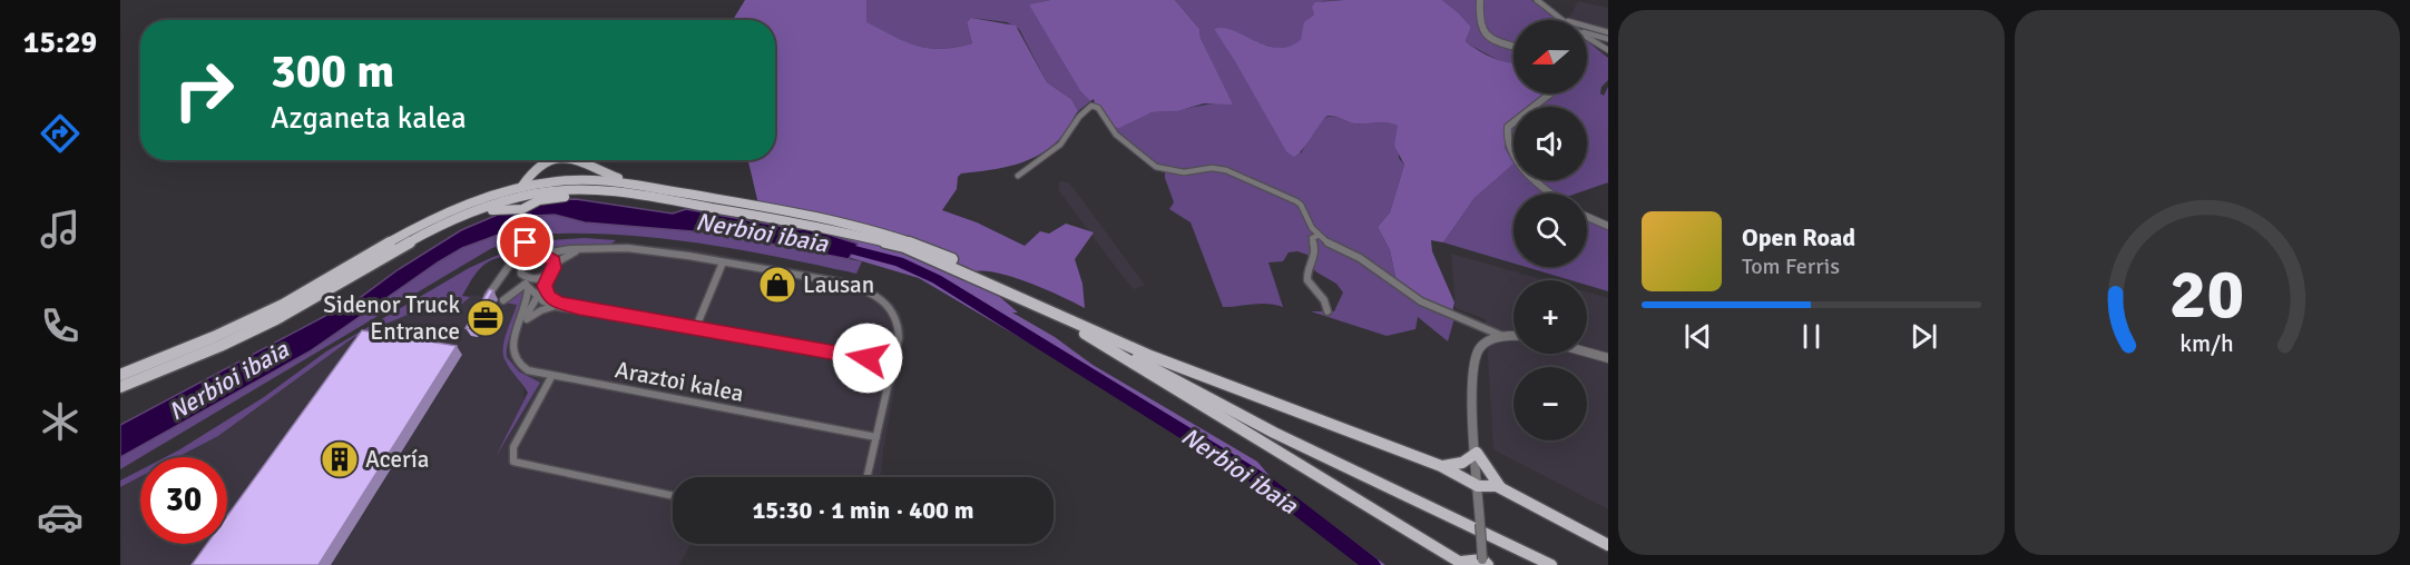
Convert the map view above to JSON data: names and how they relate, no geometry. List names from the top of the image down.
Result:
{
  "streets": {
    "street": ["Araztoi kalea"]
  },
  "water": ["Nerbioi ibaia"],
  "places": {
    "shop": ["Lausan"],
    "office": ["Sidenor Truck Entrance"],
    "building": ["Acería"]
  },
  "north": "left",
  "page": {
    "tabs": "15:29",
    "map_buttons": ["+", "−"],
    "turn": ["300 m", "Azganeta kalea"],
    "song": ["Open Road", "Tom Ferris"],
    "limit": "30",
    "trip": "15:30 · 1 min · 400 m",
    "gauge": ["20", "km/h"]
  }
}
